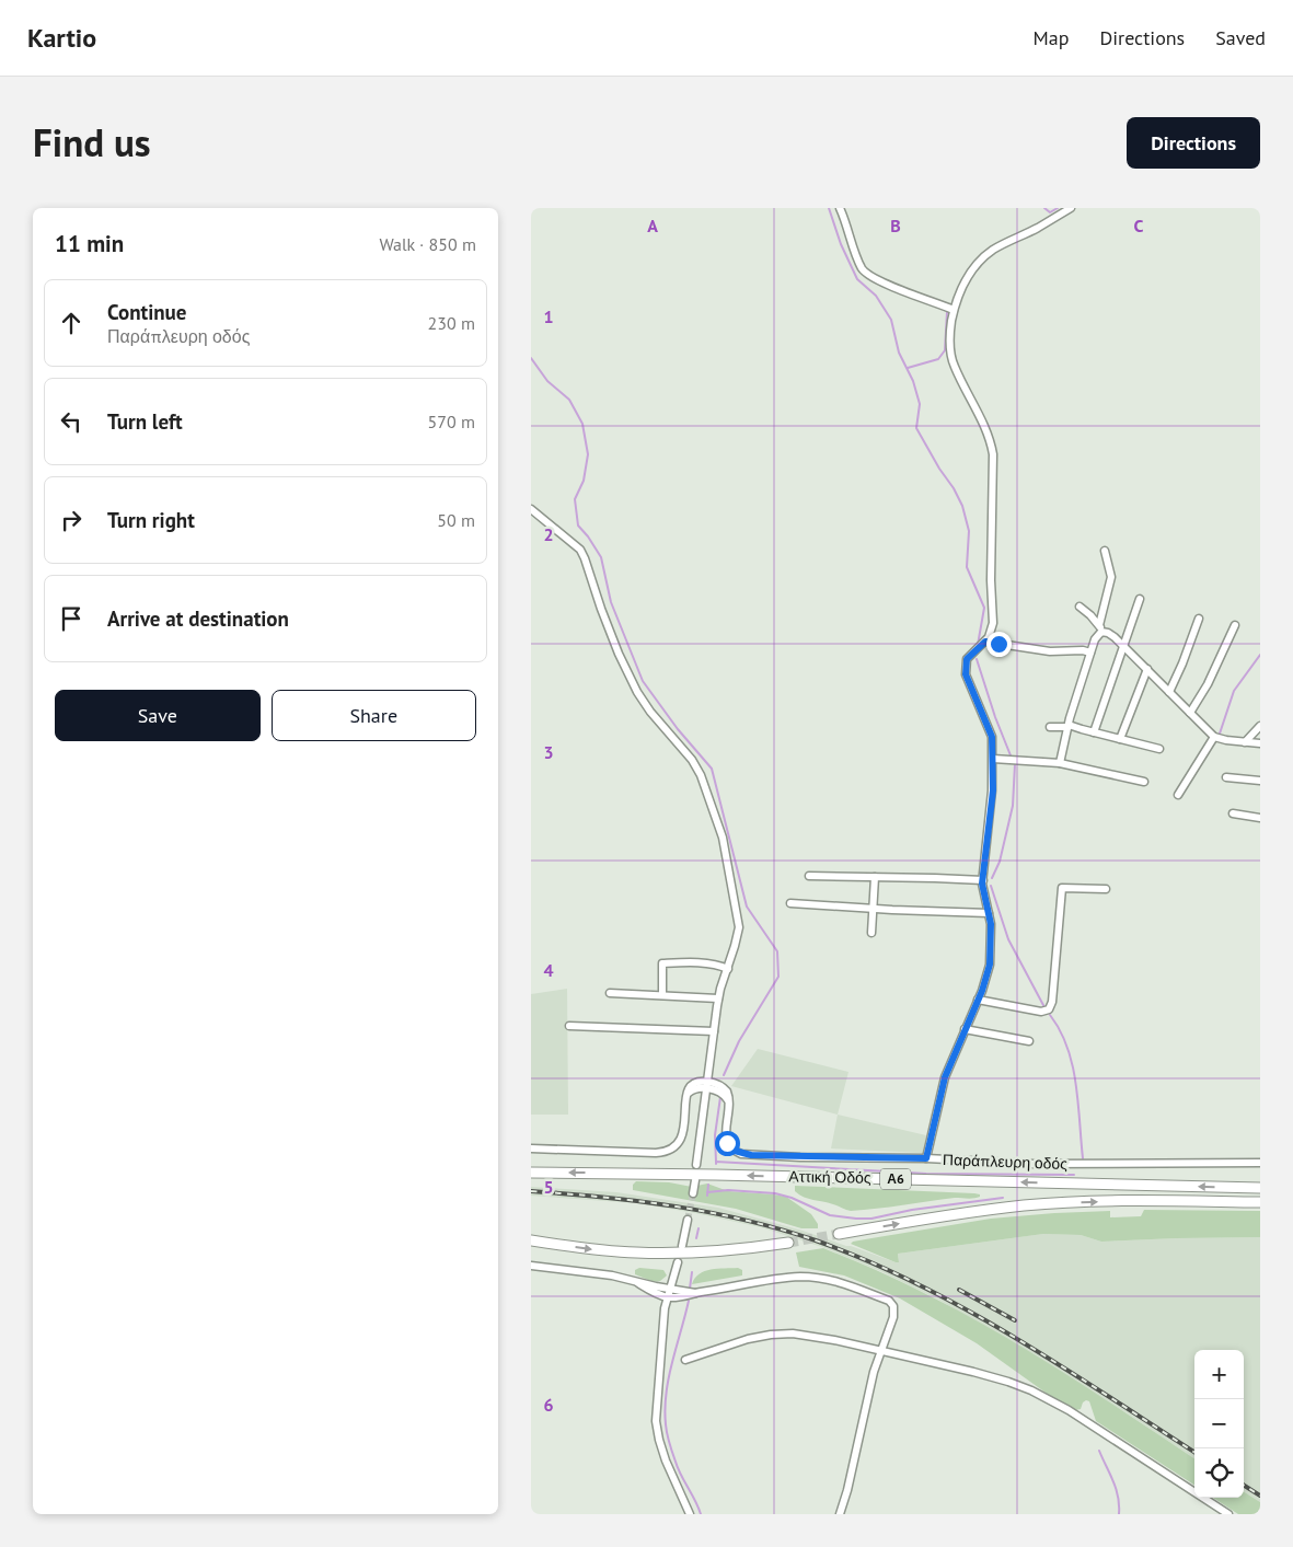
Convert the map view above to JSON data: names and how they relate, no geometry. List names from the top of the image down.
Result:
{
  "streets": {
    "highway": ["Αττική Οδός", "Α6"],
    "street": ["Παράπλευρη οδός"]
  },
  "page": {
    "header": "Kartio",
    "nav": ["Map", "Directions", "Saved"],
    "title": "Find us",
    "buttons": [
      "Directions",
      ["Save", "Share"]
    ],
    "heading": ["11 min", "Walk · 850 m"],
    "list": [
      ["Continue", "Παράπλευρη οδός", "230 m"],
      ["Turn left", "570 m"],
      ["Turn right", "50 m"],
      "Arrive at destination"
    ],
    "map_buttons": ["+", "−"]
  },
  "grid": {
    "columns": ["A", "B", "C"],
    "rows": [
      "1",
      "2",
      "3",
      "4",
      "5",
      "6"
    ]
  }
}
